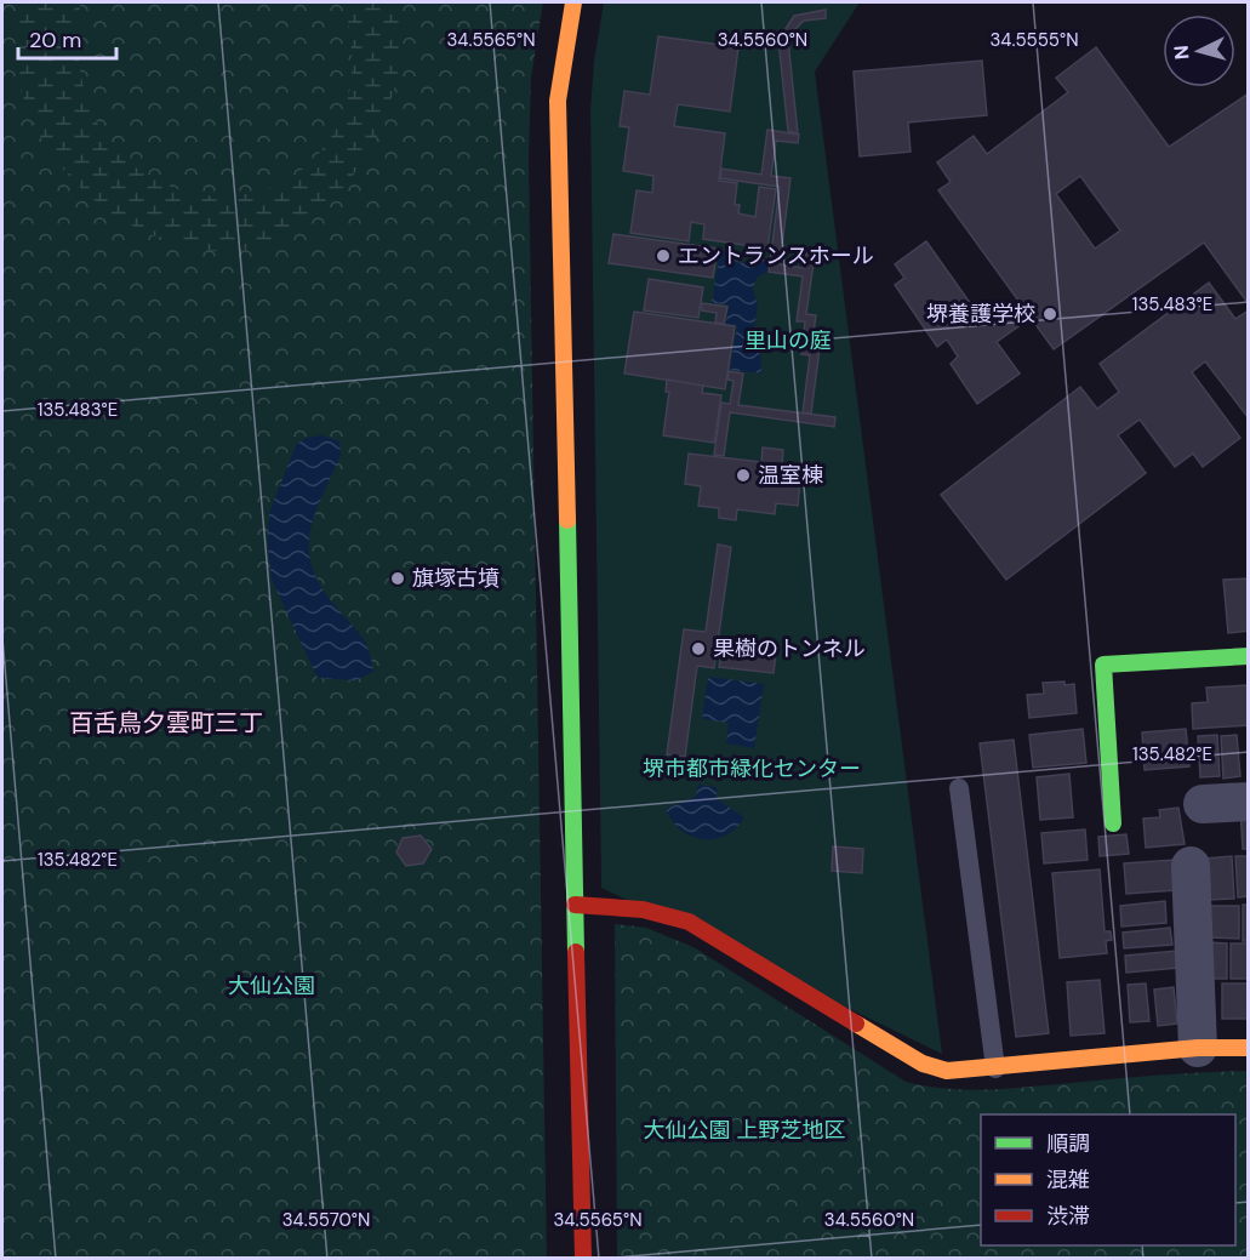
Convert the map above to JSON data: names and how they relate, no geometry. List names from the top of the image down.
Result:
{
  "districts": ["百舌鳥夕雲町三丁"],
  "parks": [
    "里山の庭",
    "堺市都市緑化センター",
    "大仙公園",
    "大仙公園 上野芝地区"
  ],
  "places": [
    "エントランスホール",
    "堺養護学校",
    "温室棟",
    "旗塚古墳",
    "果樹のトンネル"
  ],
  "legend": ["順調", "混雑", "渋滞"],
  "scale_bar": "20 m",
  "north": "left",
  "coordinates": [
    "34.5565°N",
    "34.5560°N",
    "34.5555°N",
    "135.483°E",
    "135.482°E",
    "34.5570°N"
  ]
}
